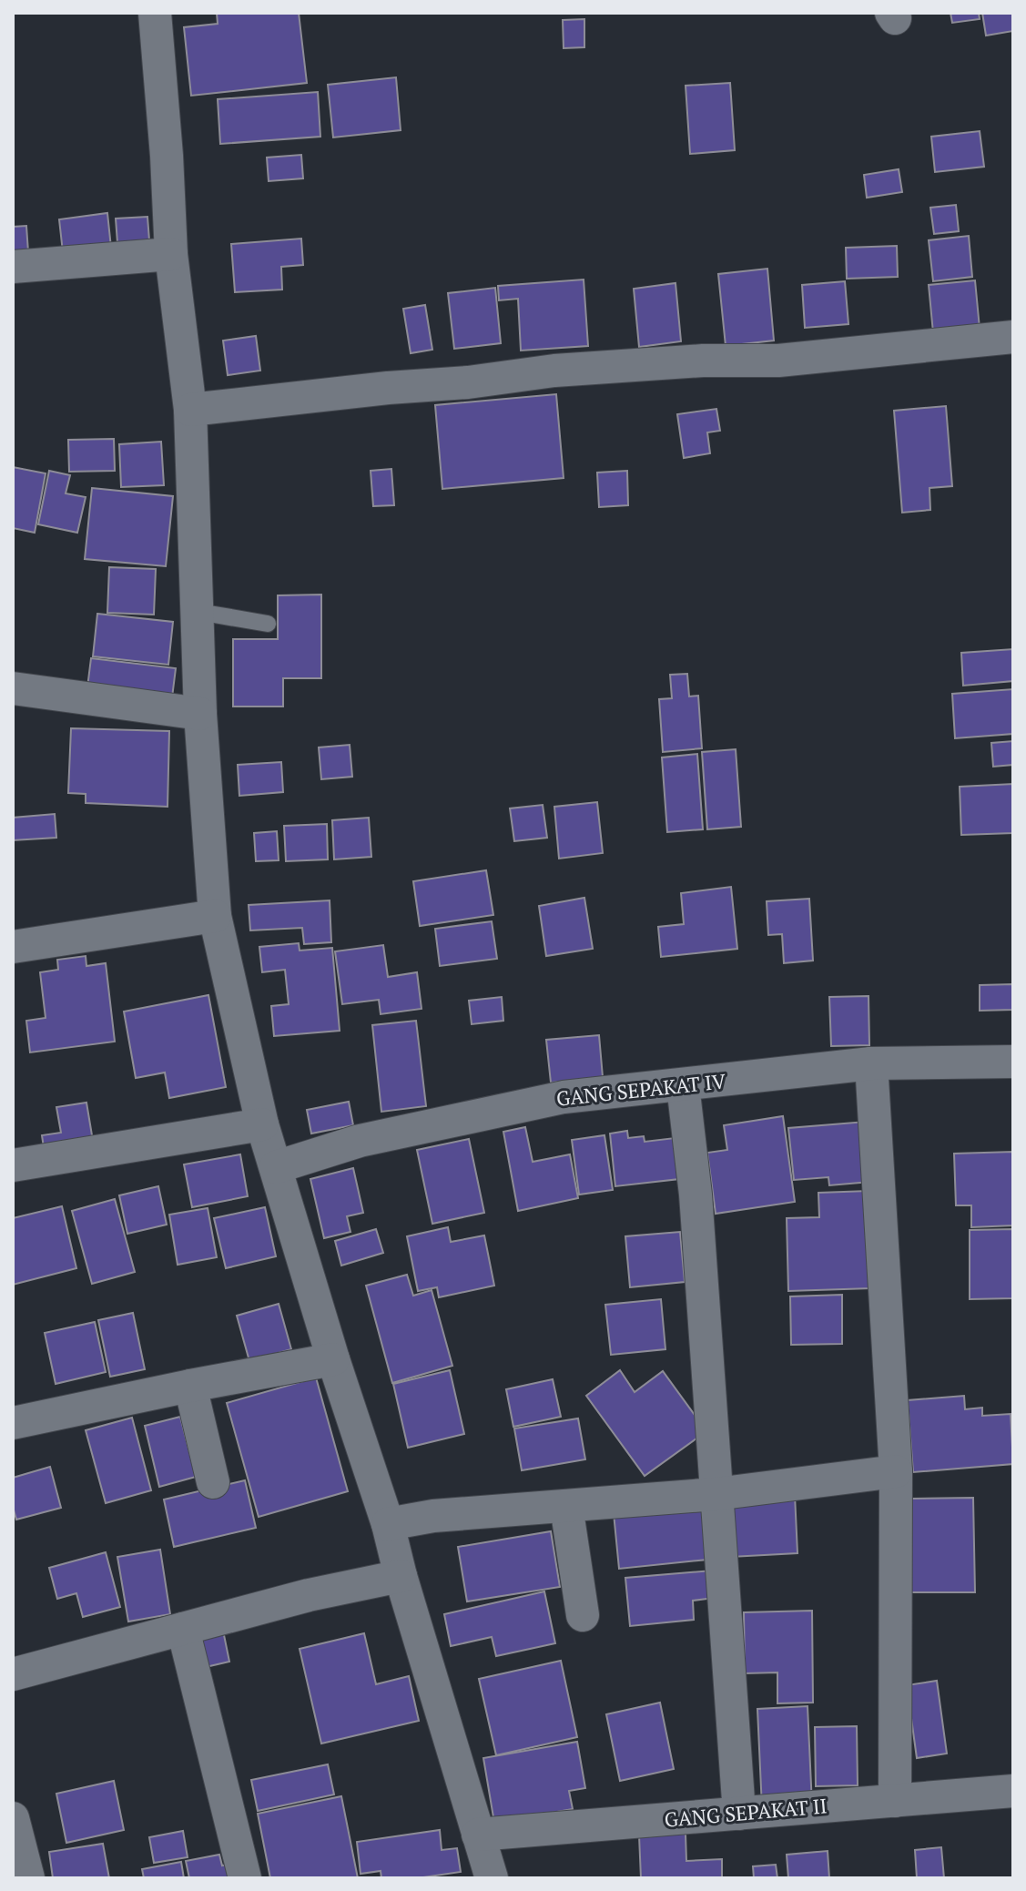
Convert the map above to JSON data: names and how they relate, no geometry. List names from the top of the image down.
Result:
{
  "streets": {
    "street": ["GANG SEPAKAT IV", "GANG SEPAKAT II"]
  }
}
